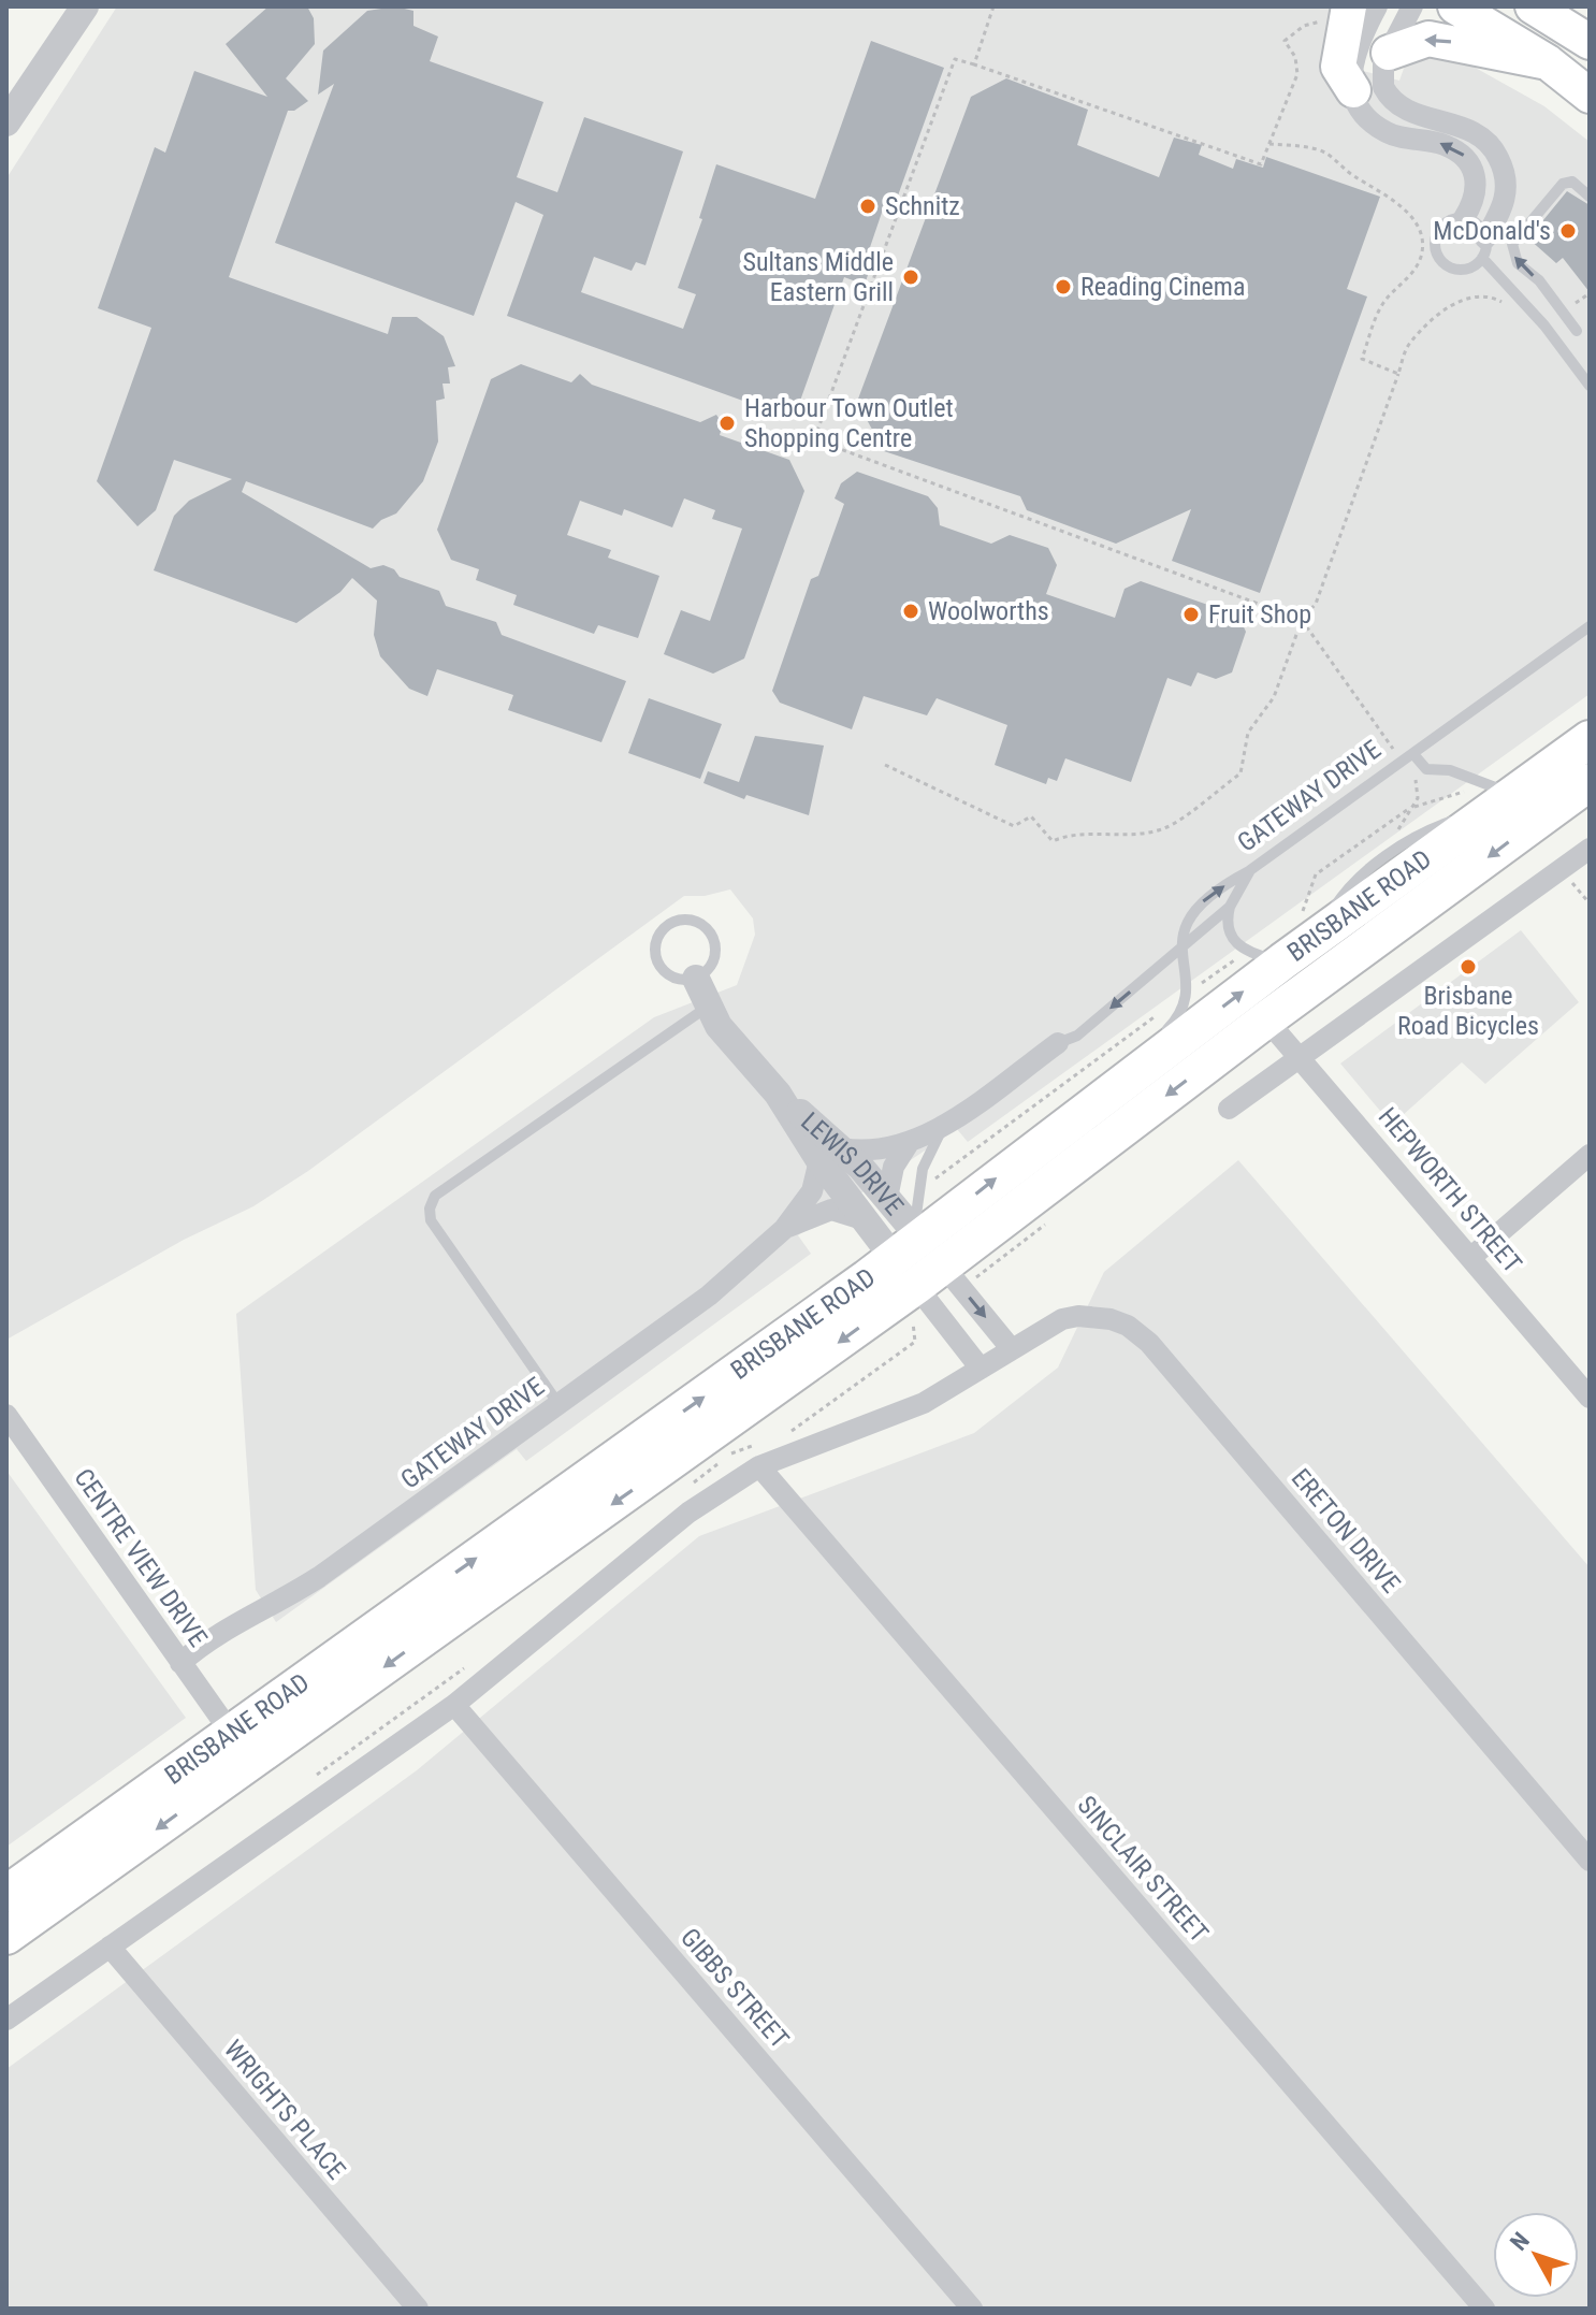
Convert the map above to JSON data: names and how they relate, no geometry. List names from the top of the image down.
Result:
{
  "streets": {
    "highway": ["BRISBANE ROAD"],
    "street": [
      "GATEWAY DRIVE",
      "LEWIS DRIVE",
      "HEPWORTH STREET",
      "ERETON DRIVE",
      "CENTRE VIEW DRIVE",
      "SINCLAIR STREET",
      "GIBBS STREET",
      "WRIGHTS PLACE"
    ]
  },
  "crossings": [
    ["GATEWAY DRIVE", "LEWIS DRIVE"],
    ["GATEWAY DRIVE", "CENTRE VIEW DRIVE"],
    ["BRISBANE ROAD", "LEWIS DRIVE"],
    ["BRISBANE ROAD", "HEPWORTH STREET"],
    ["BRISBANE ROAD", "CENTRE VIEW DRIVE"]
  ],
  "places": [
    "Schnitz",
    "McDonald's",
    "Sultans Middle Eastern Grill",
    "Reading Cinema",
    "Harbour Town Outlet Shopping Centre",
    "Woolworths",
    "Fruit Shop",
    "Brisbane Road Bicycles"
  ],
  "north": "top left"
}
